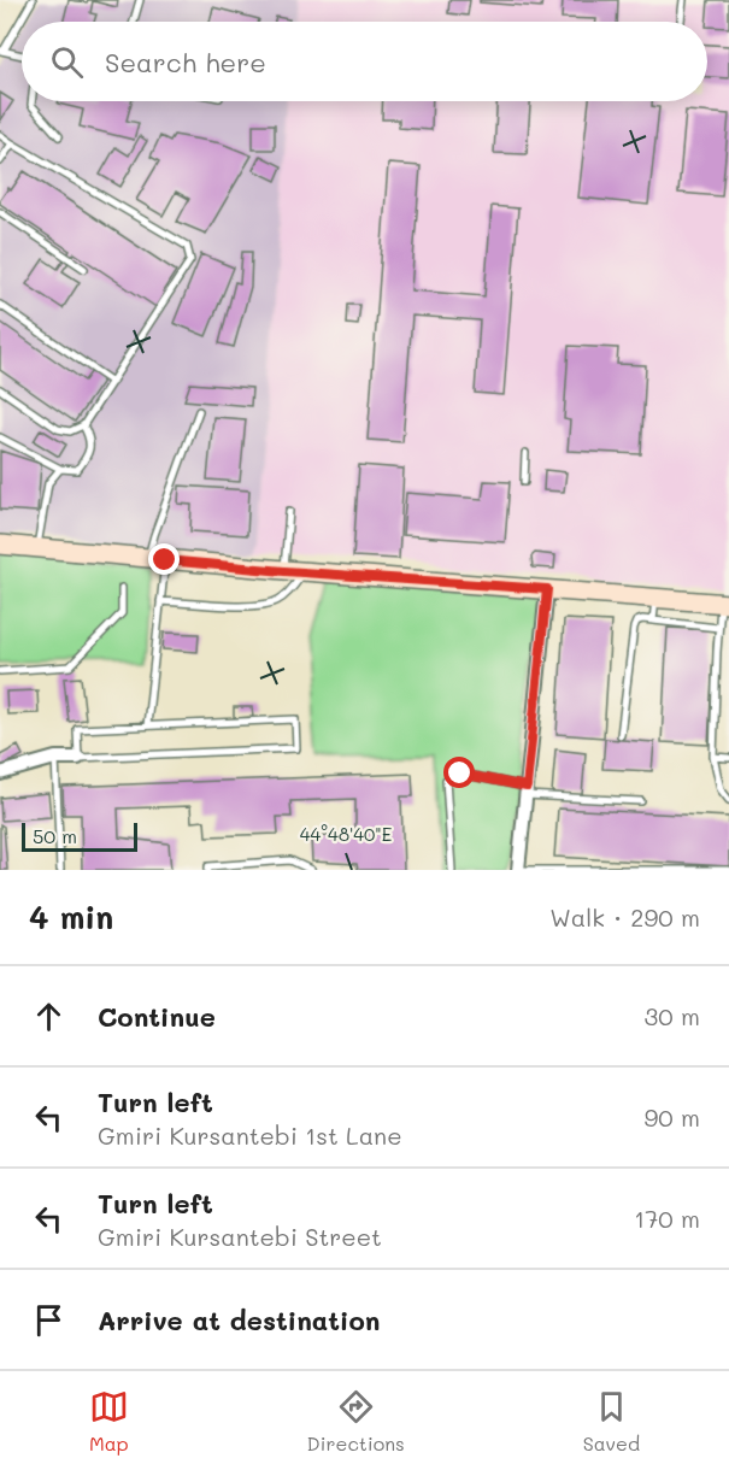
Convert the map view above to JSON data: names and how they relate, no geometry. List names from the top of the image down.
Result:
{
  "scale_bar": "50 m",
  "page": {
    "search": "Search here",
    "scale": "50 m",
    "heading": ["4 min", "Walk · 290 m"],
    "list": [
      ["Continue", "30 m"],
      ["Turn left", "Gmiri Kursantebi 1st Lane", "90 m"],
      ["Turn left", "Gmiri Kursantebi Street", "170 m"],
      "Arrive at destination"
    ],
    "nav": ["Map", "Directions", "Saved"]
  },
  "coordinates": ["44°48'40\"E"]
}
